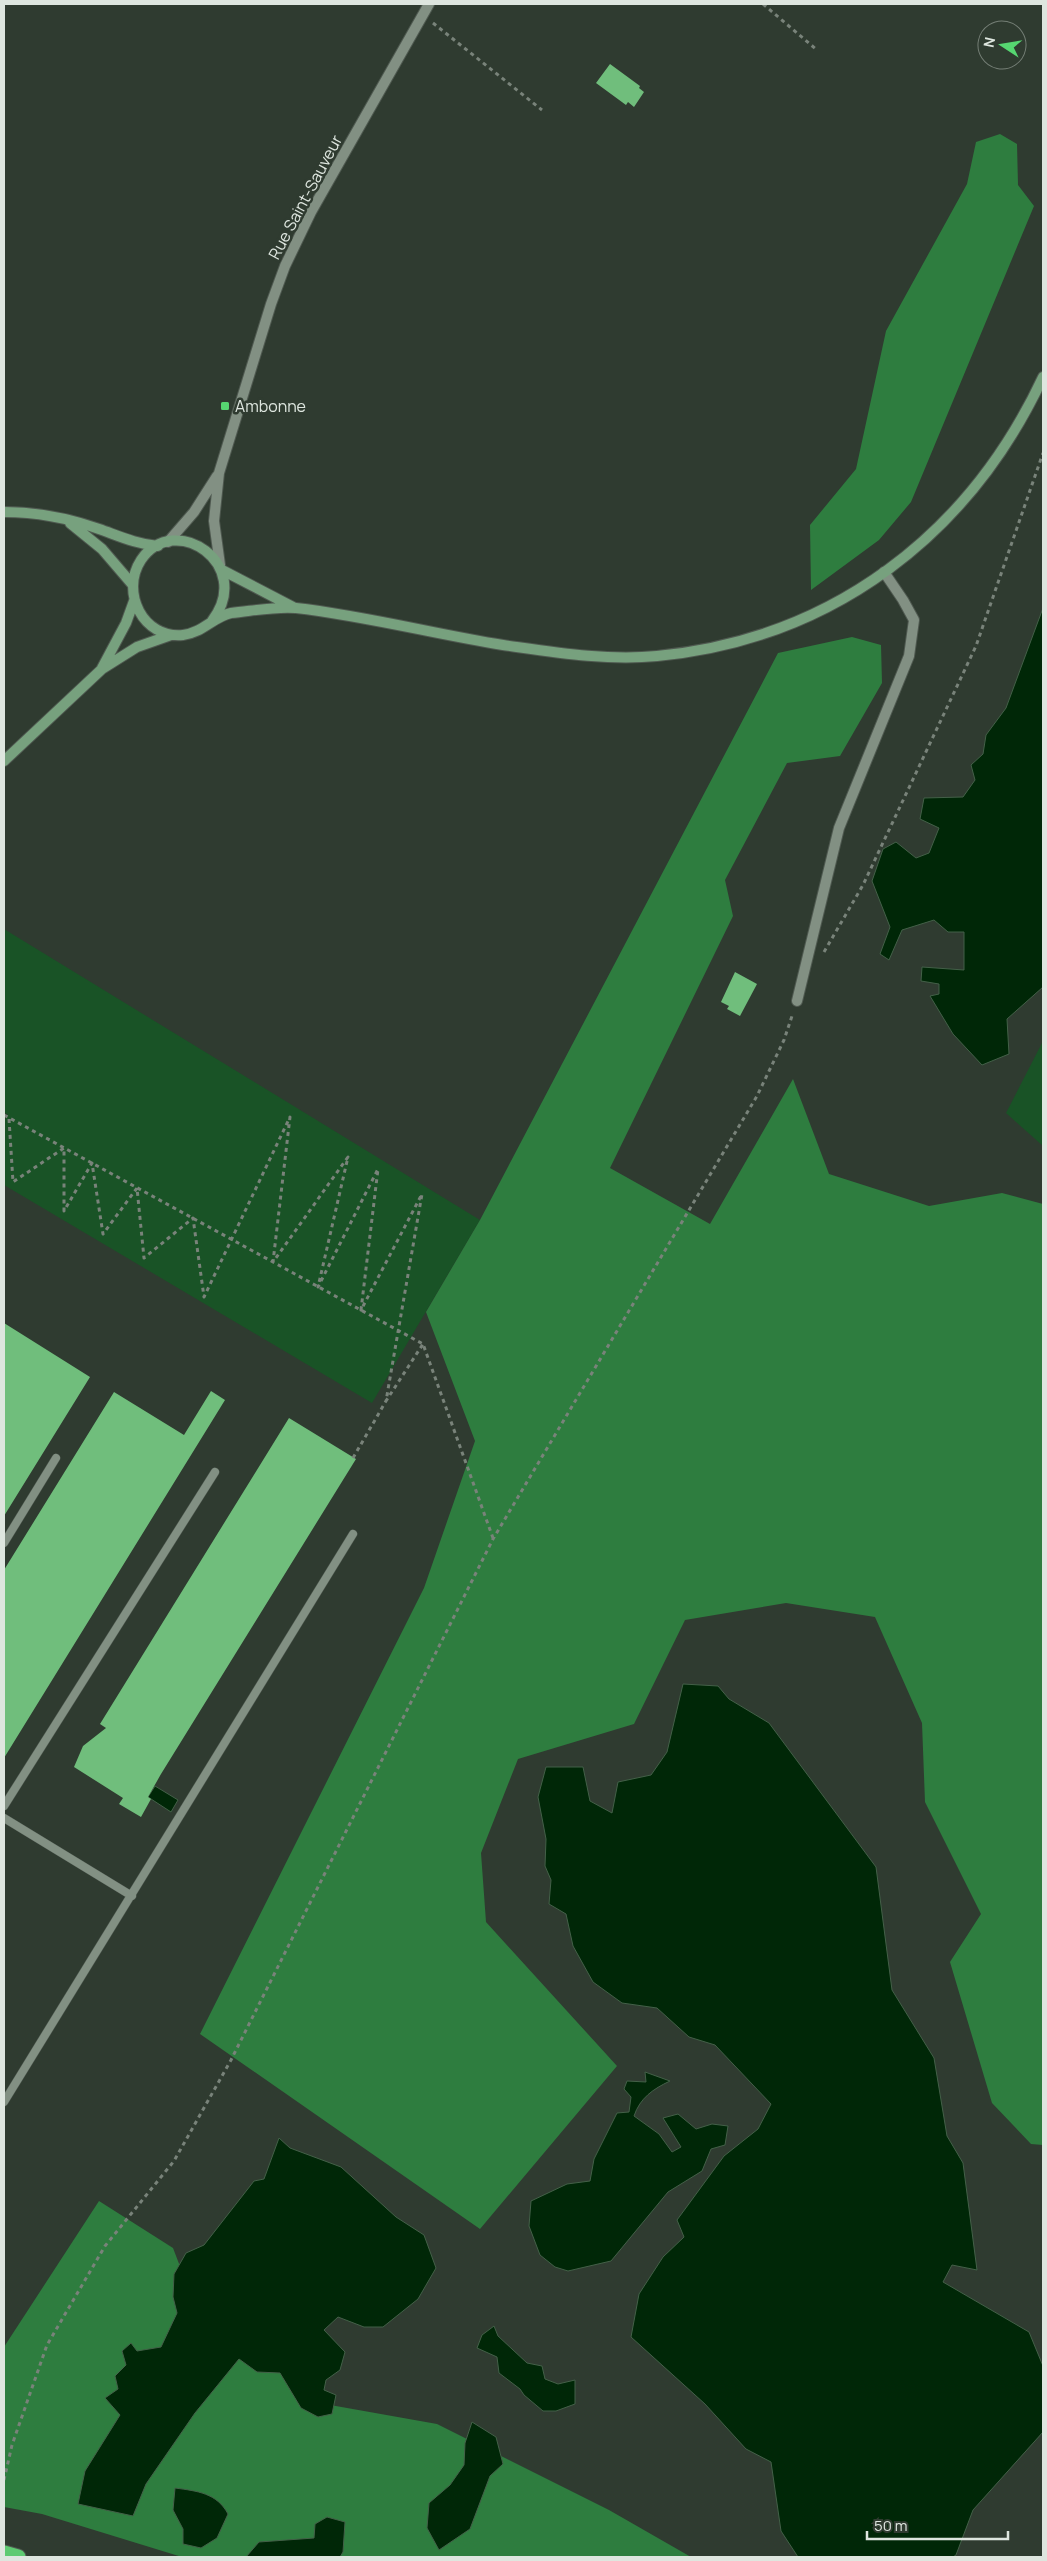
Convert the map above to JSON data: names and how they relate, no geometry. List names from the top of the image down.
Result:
{
  "streets": {
    "street": ["Rue Saint-Sauveur"]
  },
  "places": {
    "transit": ["Ambonne"]
  },
  "scale_bar": "50 m",
  "north": "left"
}
